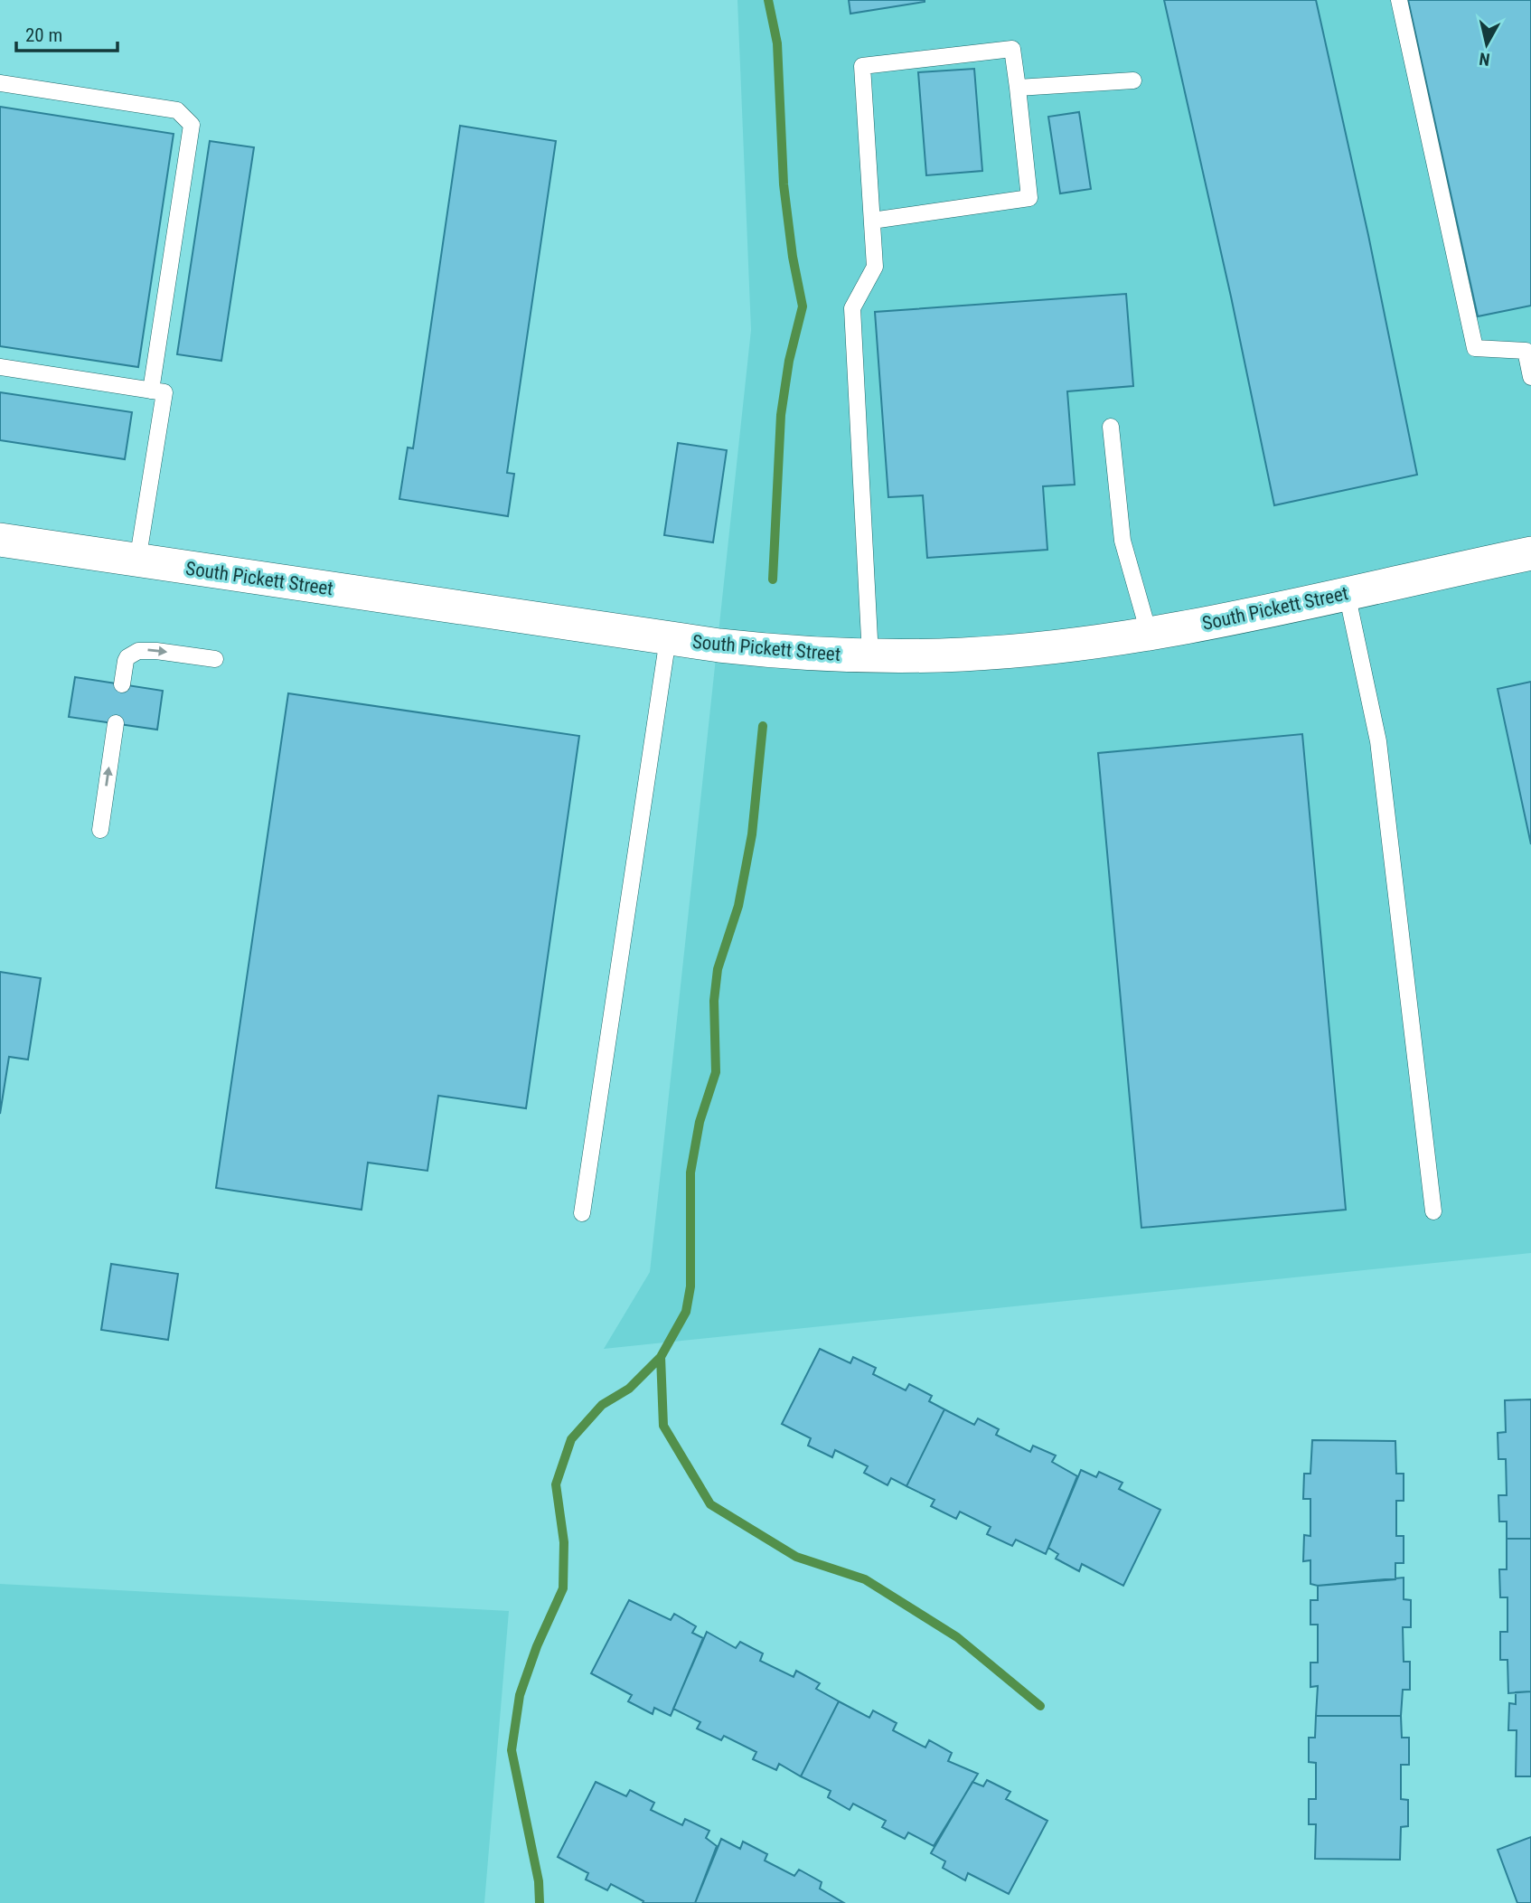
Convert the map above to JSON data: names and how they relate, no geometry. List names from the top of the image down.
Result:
{
  "streets": {
    "street": ["South Pickett Street"]
  },
  "scale_bar": "20 m",
  "north": "bottom"
}
